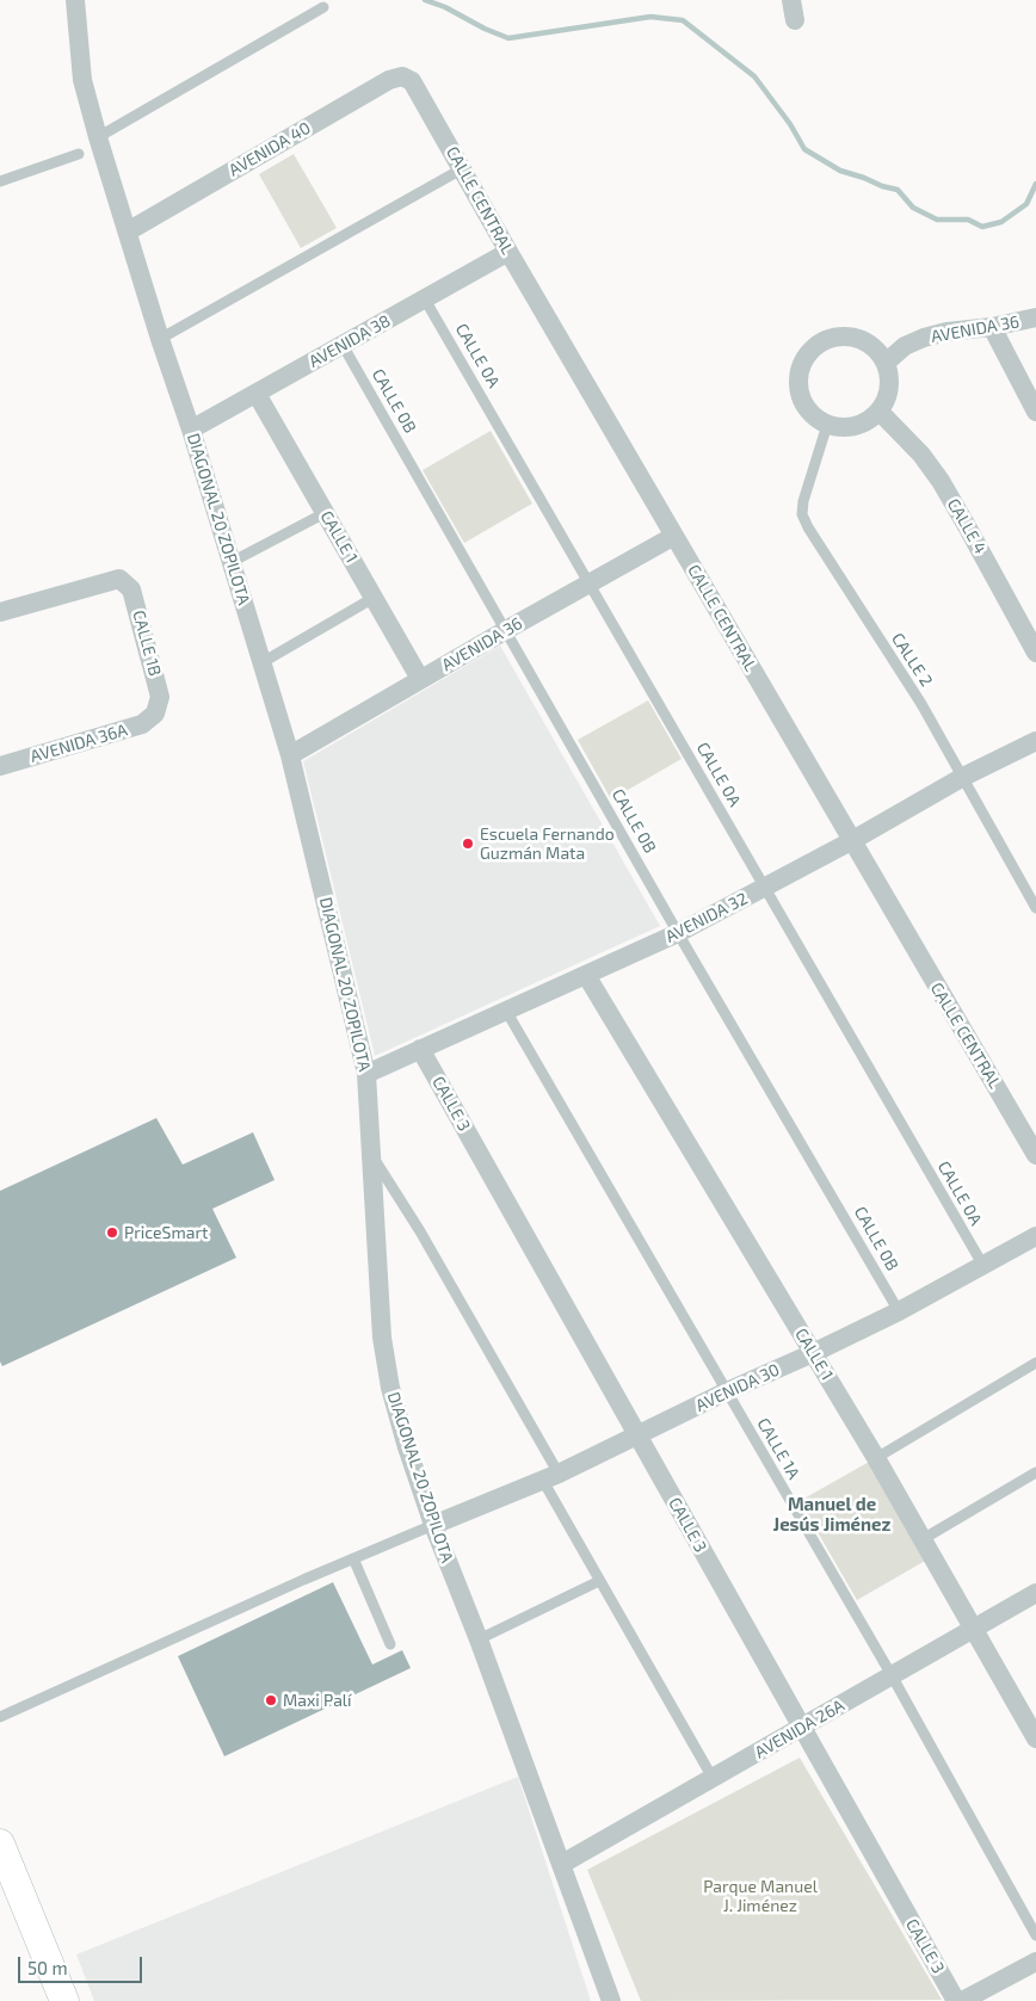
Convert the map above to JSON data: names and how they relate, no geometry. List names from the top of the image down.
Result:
{
  "streets": {
    "street": [
      "AVENIDA 40",
      "CALLE CENTRAL",
      "AVENIDA 36",
      "AVENIDA 38",
      "DIAGONAL 20 ZOPILOTA",
      "CALLE 4",
      "CALLE 1",
      "CALLE 1B",
      "AVENIDA 36A",
      "AVENIDA 32",
      "CALLE 3",
      "AVENIDA 30",
      "AVENIDA 26A"
    ],
    "lane": [
      "CALLE 0A",
      "CALLE 0B",
      "CALLE 2",
      "CALLE 1A"
    ]
  },
  "crossings": [
    ["AVENIDA 40", "CALLE CENTRAL"],
    ["AVENIDA 40", "DIAGONAL 20 ZOPILOTA"],
    ["CALLE CENTRAL", "AVENIDA 36"],
    ["CALLE CENTRAL", "AVENIDA 38"],
    ["CALLE CENTRAL", "AVENIDA 32"],
    ["AVENIDA 36", "CALLE 0A"],
    ["AVENIDA 36", "CALLE 0B"],
    ["AVENIDA 36", "DIAGONAL 20 ZOPILOTA"],
    ["AVENIDA 36", "CALLE 4"],
    ["AVENIDA 36", "CALLE 1"],
    ["AVENIDA 36", "CALLE 2"],
    ["AVENIDA 38", "CALLE 0A"],
    ["AVENIDA 38", "CALLE 0B"],
    ["AVENIDA 38", "DIAGONAL 20 ZOPILOTA"],
    ["AVENIDA 38", "CALLE 1"],
    ["CALLE 0A", "AVENIDA 32"],
    ["CALLE 0A", "AVENIDA 30"],
    ["CALLE 0B", "AVENIDA 32"],
    ["CALLE 0B", "AVENIDA 30"],
    ["DIAGONAL 20 ZOPILOTA", "AVENIDA 32"],
    ["DIAGONAL 20 ZOPILOTA", "AVENIDA 30"],
    ["DIAGONAL 20 ZOPILOTA", "AVENIDA 26A"],
    ["CALLE 4", "CALLE 2"],
    ["CALLE 1", "AVENIDA 32"],
    ["CALLE 1", "AVENIDA 30"],
    ["CALLE 1", "AVENIDA 26A"],
    ["CALLE 1B", "AVENIDA 36A"],
    ["CALLE 2", "AVENIDA 32"],
    ["AVENIDA 32", "CALLE 3"],
    ["AVENIDA 32", "CALLE 1A"],
    ["CALLE 3", "AVENIDA 30"],
    ["CALLE 3", "AVENIDA 26A"],
    ["AVENIDA 30", "CALLE 1A"],
    ["CALLE 1A", "AVENIDA 26A"]
  ],
  "districts": ["Manuel de Jesús Jiménez"],
  "parks": ["Parque Manuel J. Jiménez"],
  "places": ["Escuela Fernando Guzmán Mata", "PriceSmart", "Maxi Palí"],
  "scale_bar": "50 m"
}
